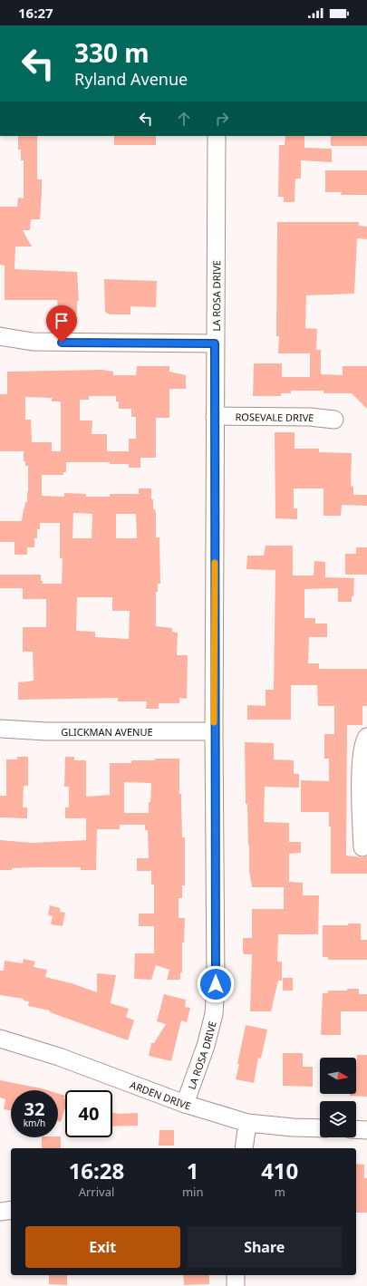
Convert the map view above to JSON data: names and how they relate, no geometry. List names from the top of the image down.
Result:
{
  "streets": {
    "street": [
      "LA ROSA DRIVE",
      "ROSEVALE DRIVE",
      "GLICKMAN AVENUE",
      "ARDEN DRIVE"
    ]
  },
  "crossings": [
    ["LA ROSA DRIVE", "ROSEVALE DRIVE"],
    ["LA ROSA DRIVE", "GLICKMAN AVENUE"],
    ["LA ROSA DRIVE", "ARDEN DRIVE"]
  ],
  "north": "right",
  "page": {
    "status": "16:27",
    "turn": ["330 m", "Ryland Avenue"],
    "speed": "32 km/h",
    "limit": "40",
    "eta": [
      "16:28",
      "Arrival",
      "1",
      "min",
      "410",
      "m"
    ],
    "buttons": ["Exit", "Share"]
  }
}
